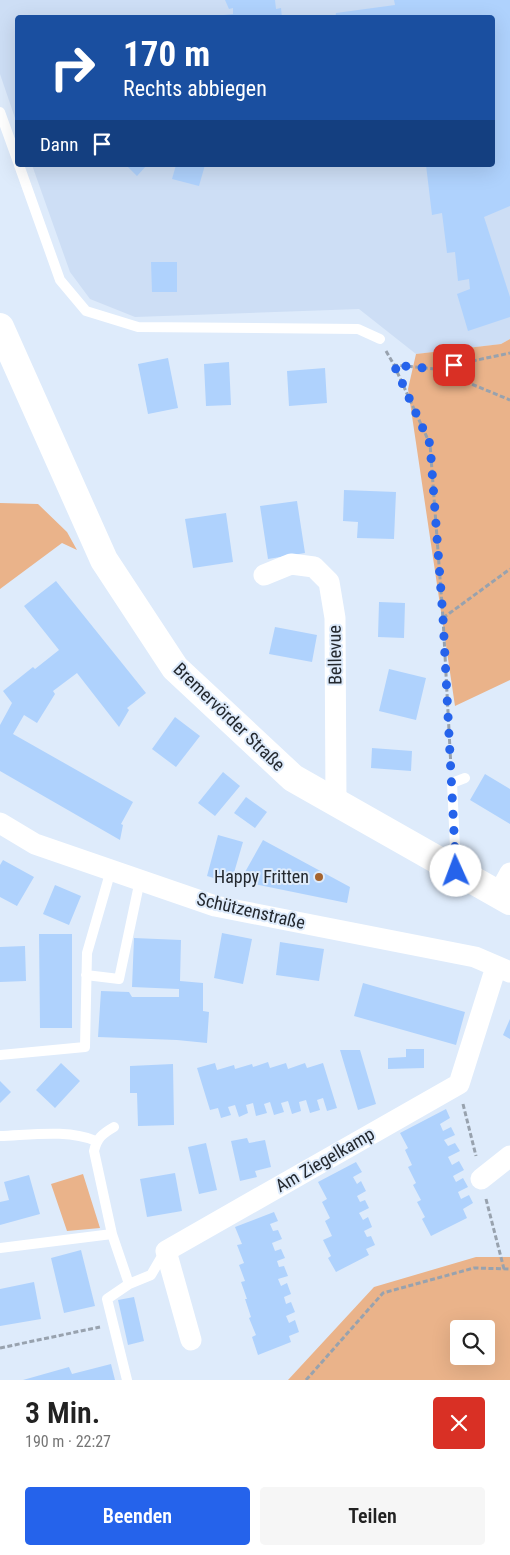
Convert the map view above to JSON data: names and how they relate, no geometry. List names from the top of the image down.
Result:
{
  "streets": {
    "main road": ["Bremervörder Straße"],
    "street": ["Bellevue", "Schützenstraße", "Am Ziegelkamp"]
  },
  "crossings": [
    ["Bellevue", "Bremervörder Straße"],
    ["Schützenstraße", "Am Ziegelkamp"]
  ],
  "places": ["Happy Fritten"],
  "page": {
    "turn": ["170 m", "Rechts abbiegen"],
    "then": "Dann",
    "heading": ["3 Min.", "190 m · 22:27"],
    "buttons": ["Beenden", "Teilen"]
  }
}
